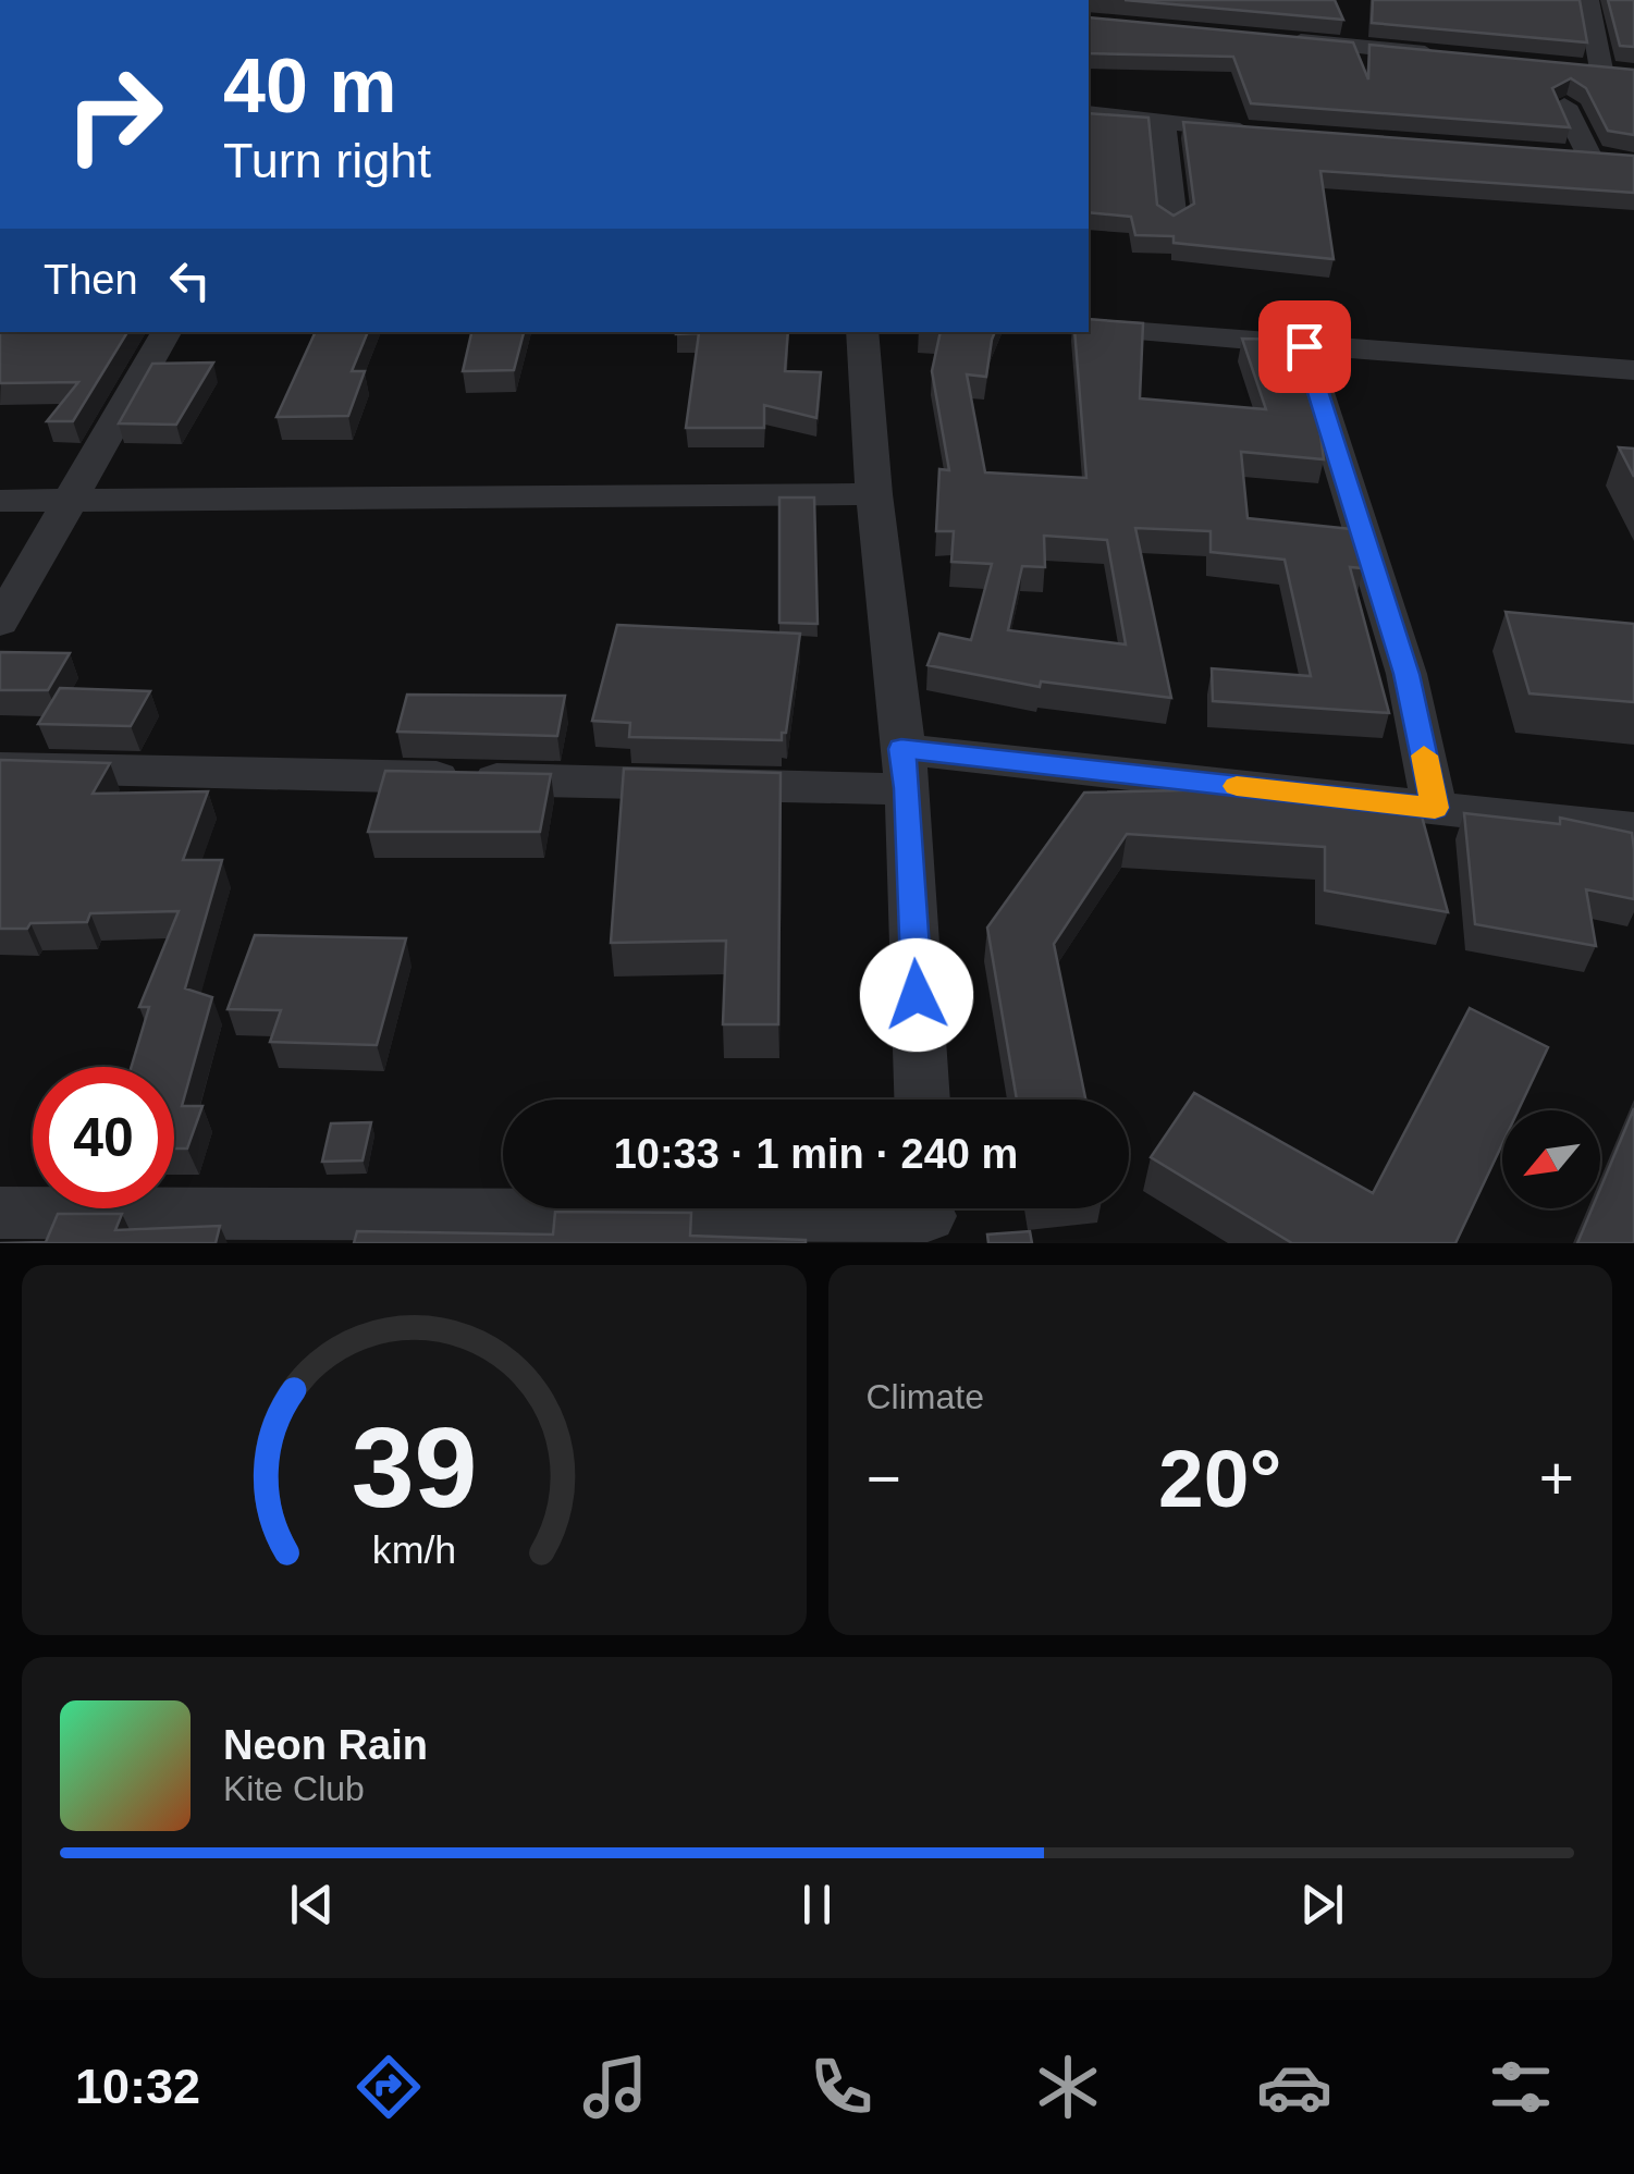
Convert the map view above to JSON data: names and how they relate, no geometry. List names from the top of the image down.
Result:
{
  "north": "bottom left",
  "page": {
    "turn": ["40 m", "Turn right"],
    "then": "Then",
    "limit": "40",
    "trip": "10:33 · 1 min · 240 m",
    "tile": "Climate",
    "heat": ["−", "20°", "+"],
    "song": ["Neon Rain", "Kite Club"],
    "tabs": "10:32",
    "gauge": ["39", "km/h"]
  }
}
